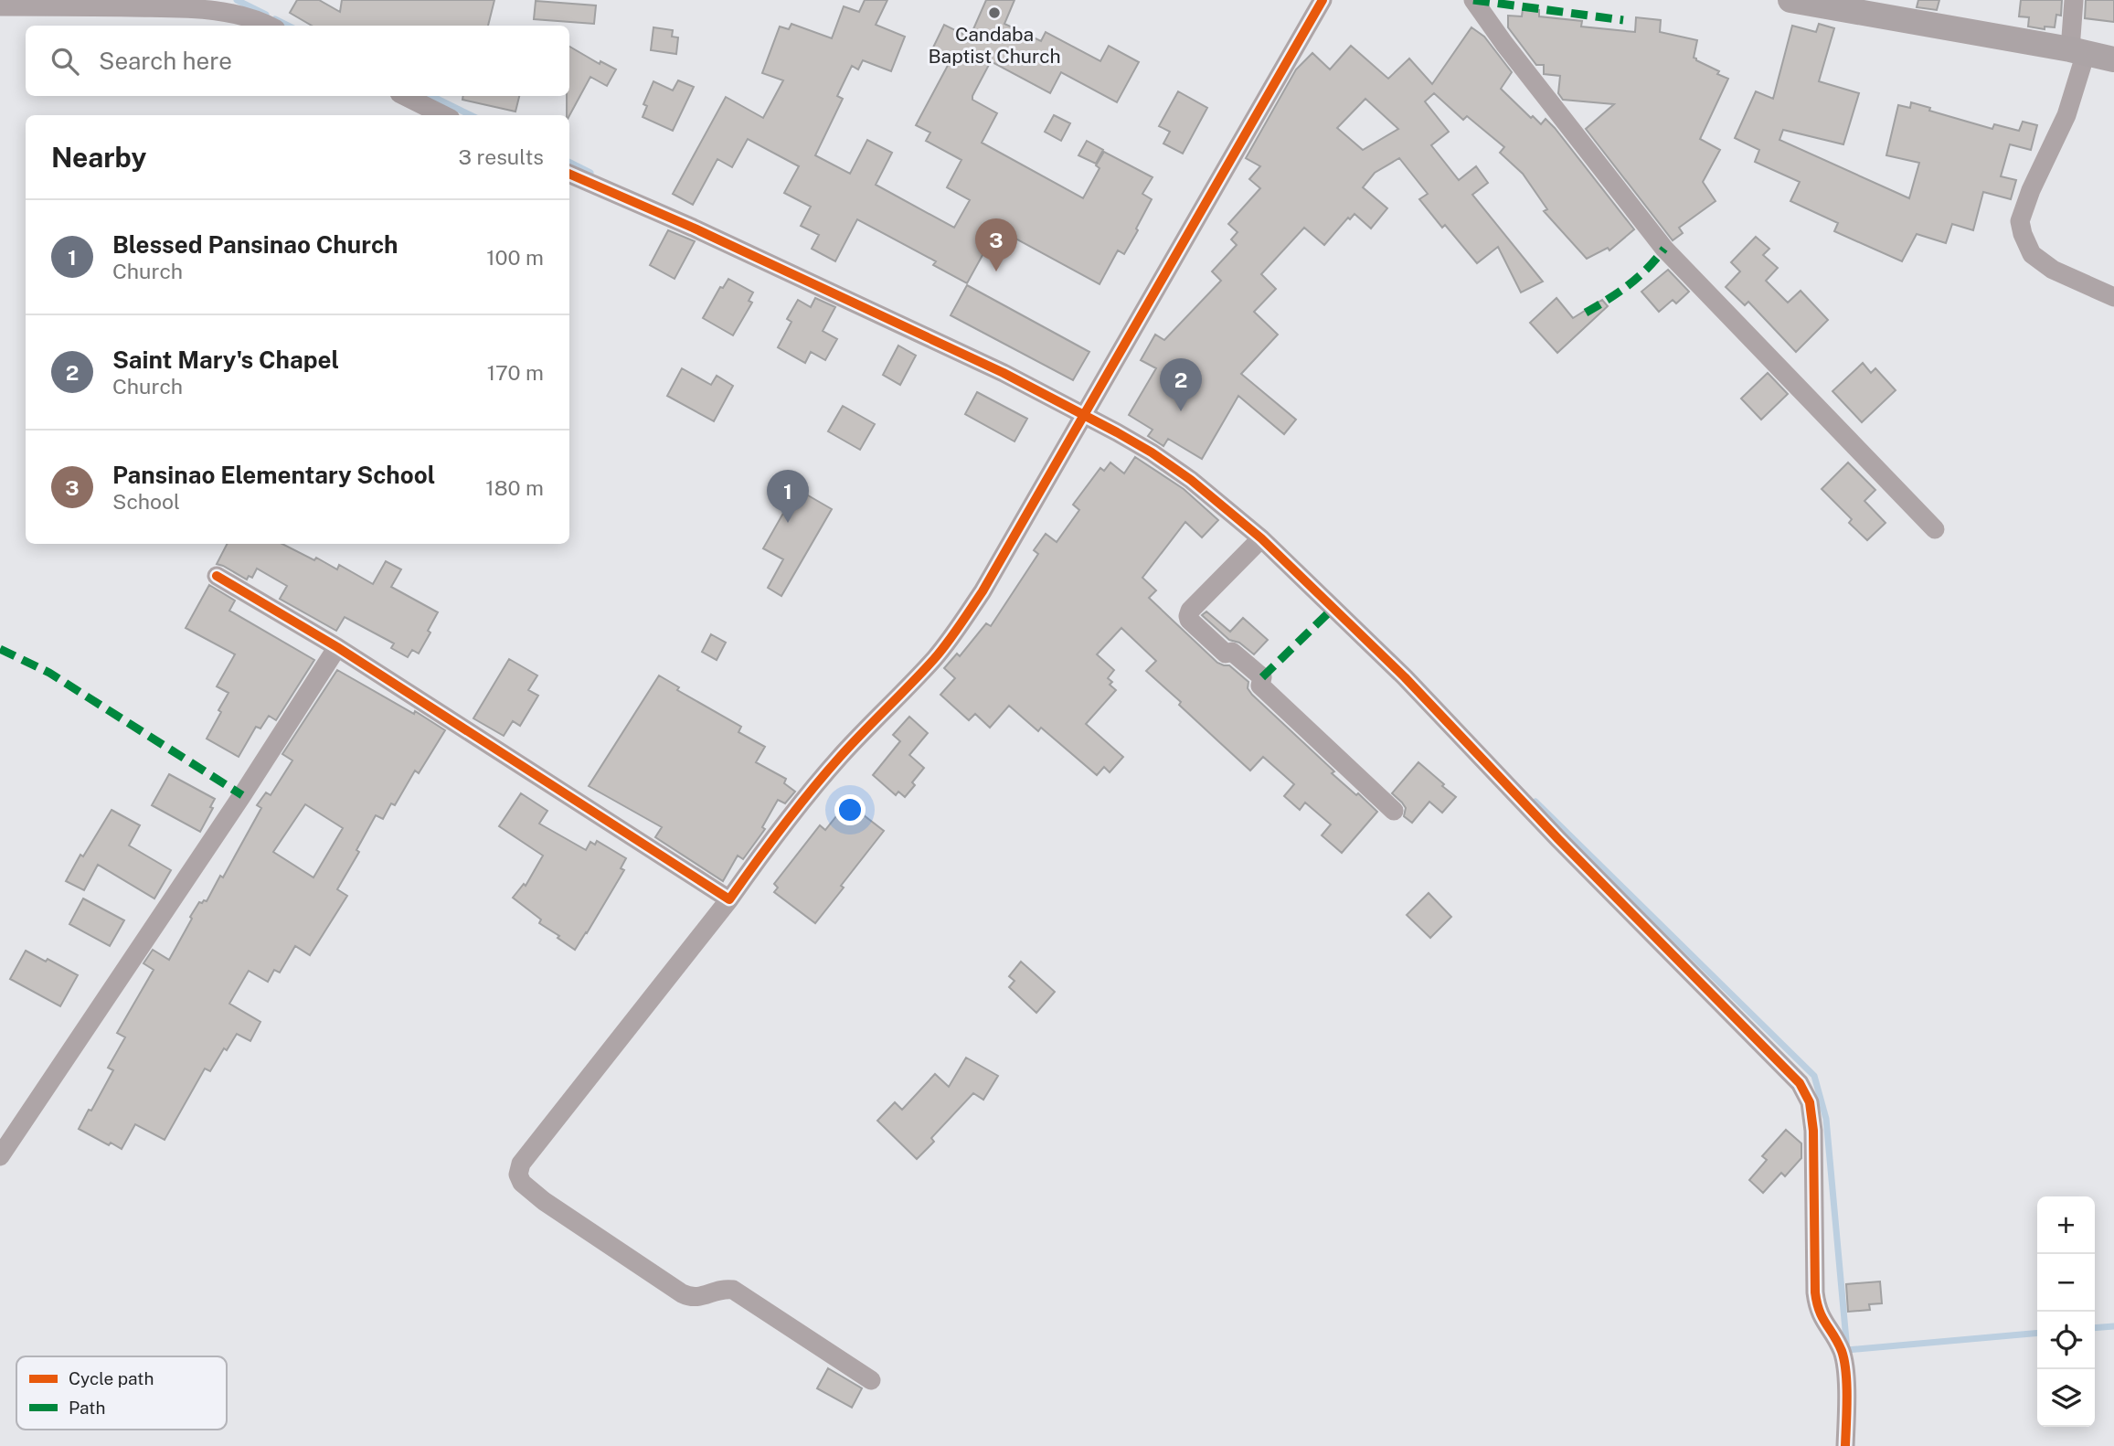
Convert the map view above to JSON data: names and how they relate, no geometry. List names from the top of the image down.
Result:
{
  "places": ["Candaba Baptist Church"],
  "legend": ["Cycle path", "Path"],
  "page": {
    "search": "Search here",
    "heading": ["Nearby", "3 results"],
    "list": [
      {
        "mark": "1",
        "name": "Blessed Pansinao Church",
        "note": "Church",
        "value": "100 m"
      },
      {
        "mark": "2",
        "name": "Saint Mary's Chapel",
        "note": "Church",
        "value": "170 m"
      },
      {
        "mark": "3",
        "name": "Pansinao Elementary School",
        "note": "School",
        "value": "180 m"
      }
    ],
    "pins": ["3", "2", "1"],
    "map_buttons": ["+", "−"]
  }
}
